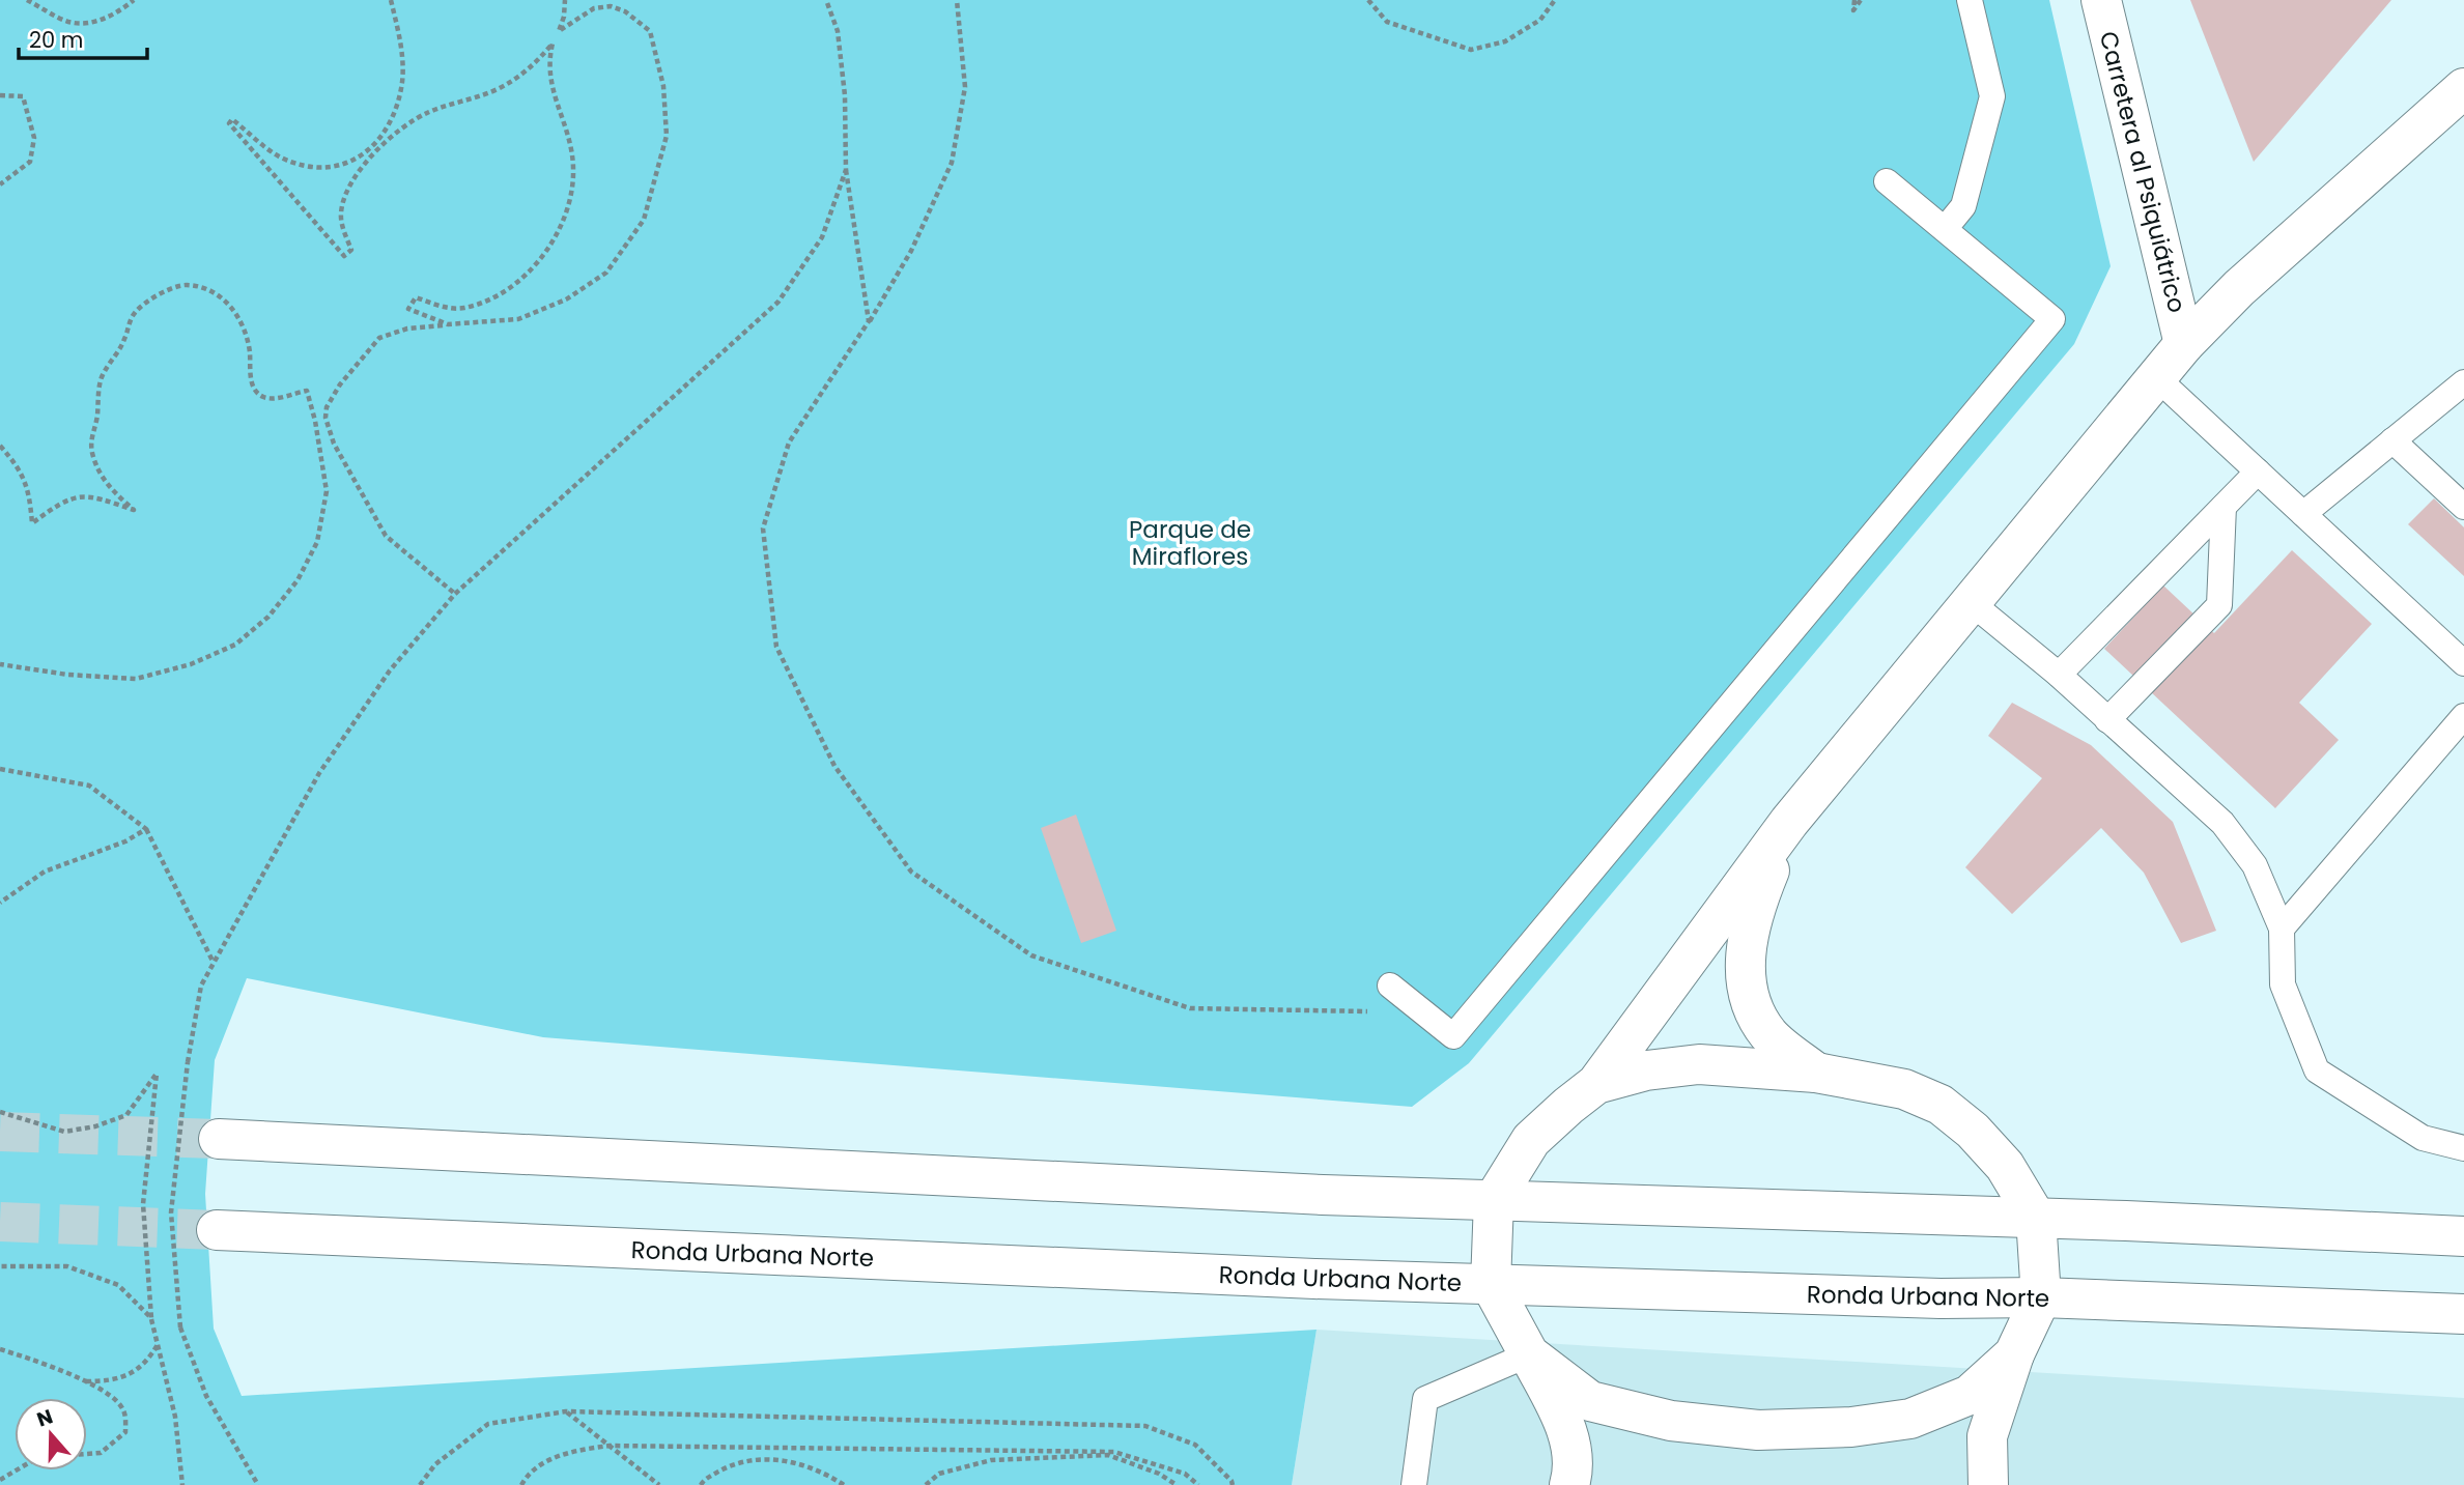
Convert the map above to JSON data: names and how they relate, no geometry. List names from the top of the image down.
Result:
{
  "streets": {
    "main road": ["Carretera al Psiquiátrico", "Ronda Urbana Norte"]
  },
  "parks": ["Parque de Miraflores"],
  "scale_bar": "20 m",
  "north": "top"
}
